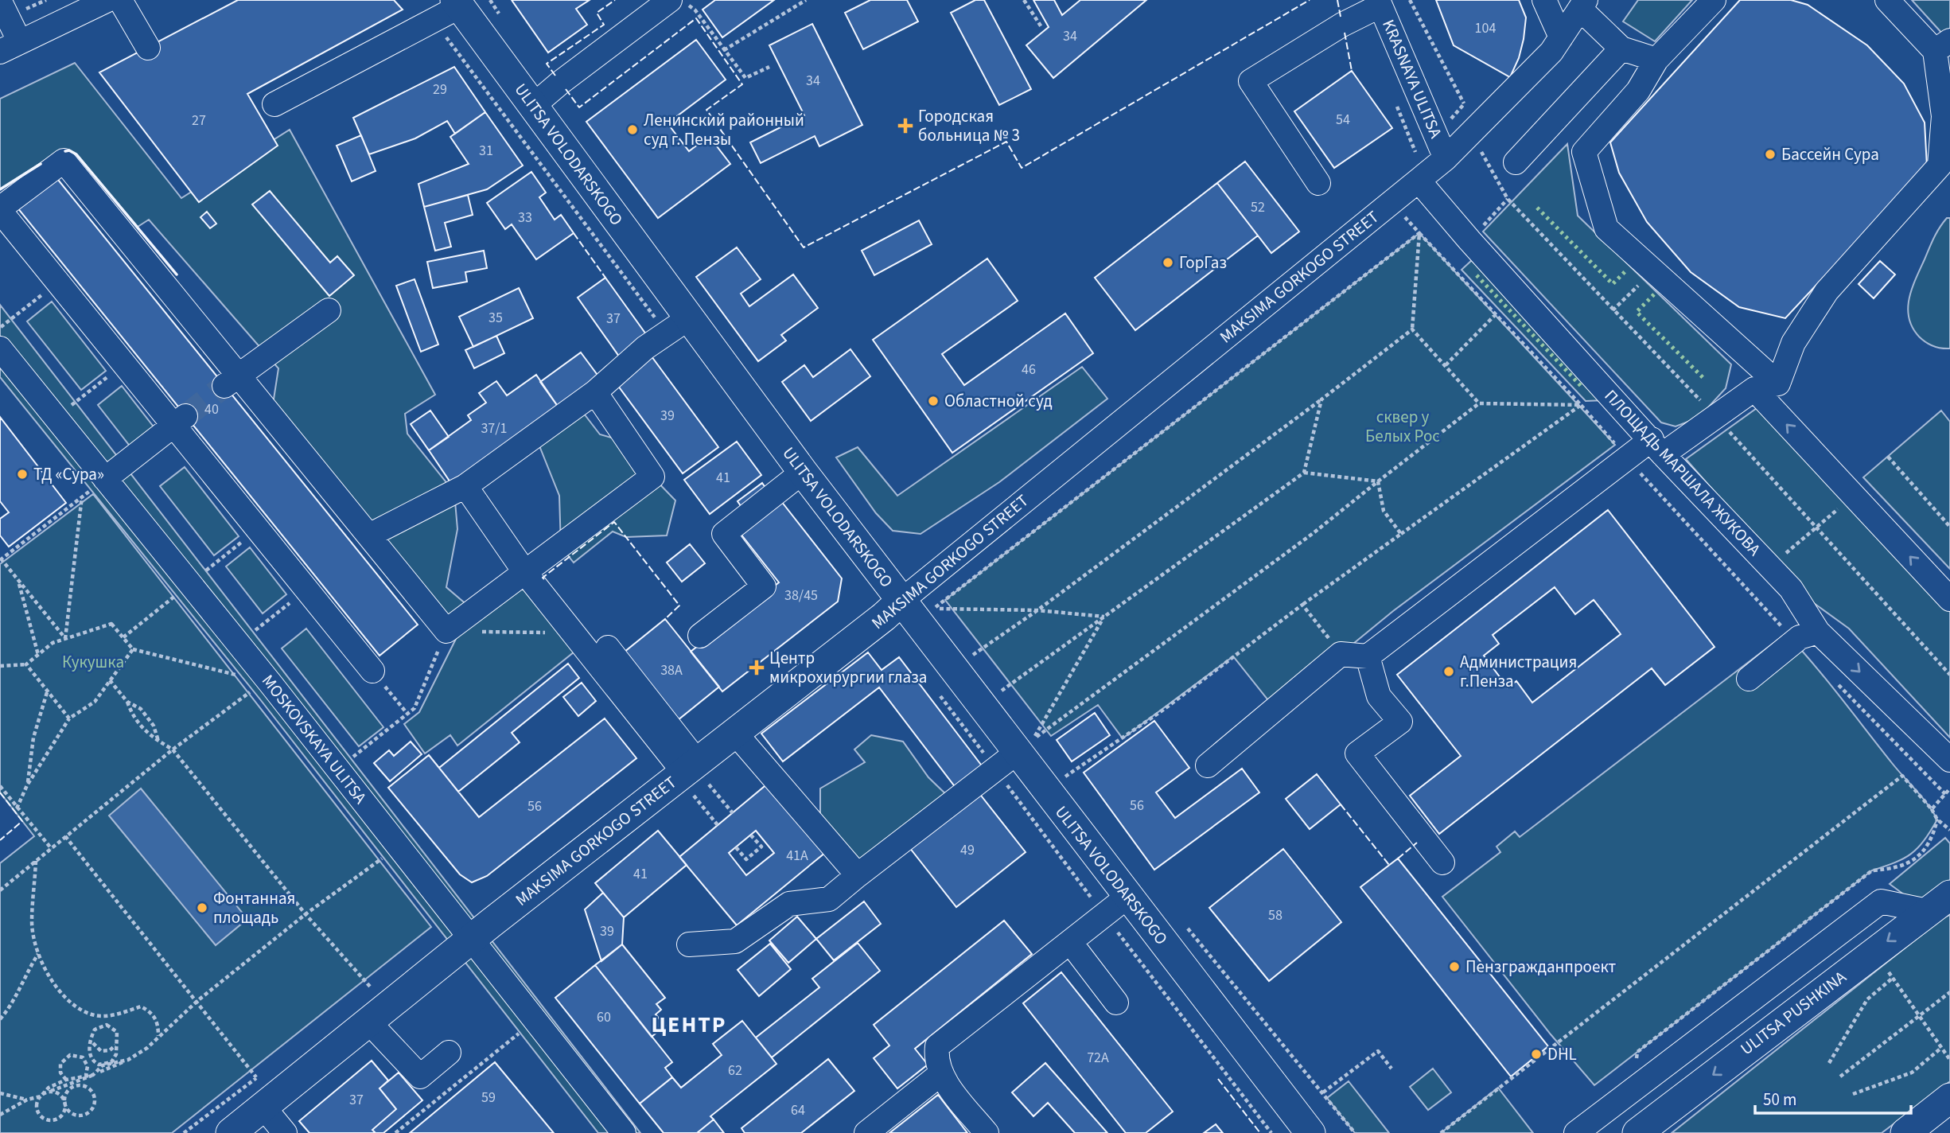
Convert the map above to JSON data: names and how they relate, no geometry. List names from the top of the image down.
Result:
{
  "streets": {
    "main road": ["ULITSA VOLODARSKOGO", "MAKSIMA GORKOGO STREET", "ULITSA PUSHKINA"],
    "street": ["KRASNAYA ULITSA", "ПЛОЩАДЬ МАРШАЛА ЖУКОВА", "MOSKOVSKAYA ULITSA"]
  },
  "crossings": [
    ["KRASNAYA ULITSA", "MAKSIMA GORKOGO STREET"],
    ["ULITSA VOLODARSKOGO", "MAKSIMA GORKOGO STREET"],
    ["MAKSIMA GORKOGO STREET", "ПЛОЩАДЬ МАРШАЛА ЖУКОВА"],
    ["MAKSIMA GORKOGO STREET", "MOSKOVSKAYA ULITSA"]
  ],
  "one_way": ["ULITSA PUSHKINA"],
  "districts": ["ЦЕНТР"],
  "parks": ["сквер у Белых Рос", "Кукушка"],
  "places": {
    "health": ["Городская больница № 3", "Центр микрохирургии глаза"],
    "other": [
      "Ленинский районный суд г. Пензы",
      "Бассейн Сура",
      "ГорГаз",
      "Областной суд",
      "ТД «Сура»",
      "Администрация г.Пенза",
      "Фонтанная площадь",
      "Пензгражданпроект",
      "DHL"
    ]
  },
  "house_numbers": [
    "104",
    "34",
    "34",
    "29",
    "54",
    "27",
    "31",
    "52",
    "33",
    "35",
    "37",
    "46",
    "40",
    "39",
    "37/1",
    "41",
    "38/45",
    "38А",
    "56",
    "56",
    "49",
    "41А",
    "41",
    "58",
    "39",
    "60",
    "72А",
    "62",
    "59",
    "37",
    "64"
  ],
  "scale_bar": "50 m"
}
